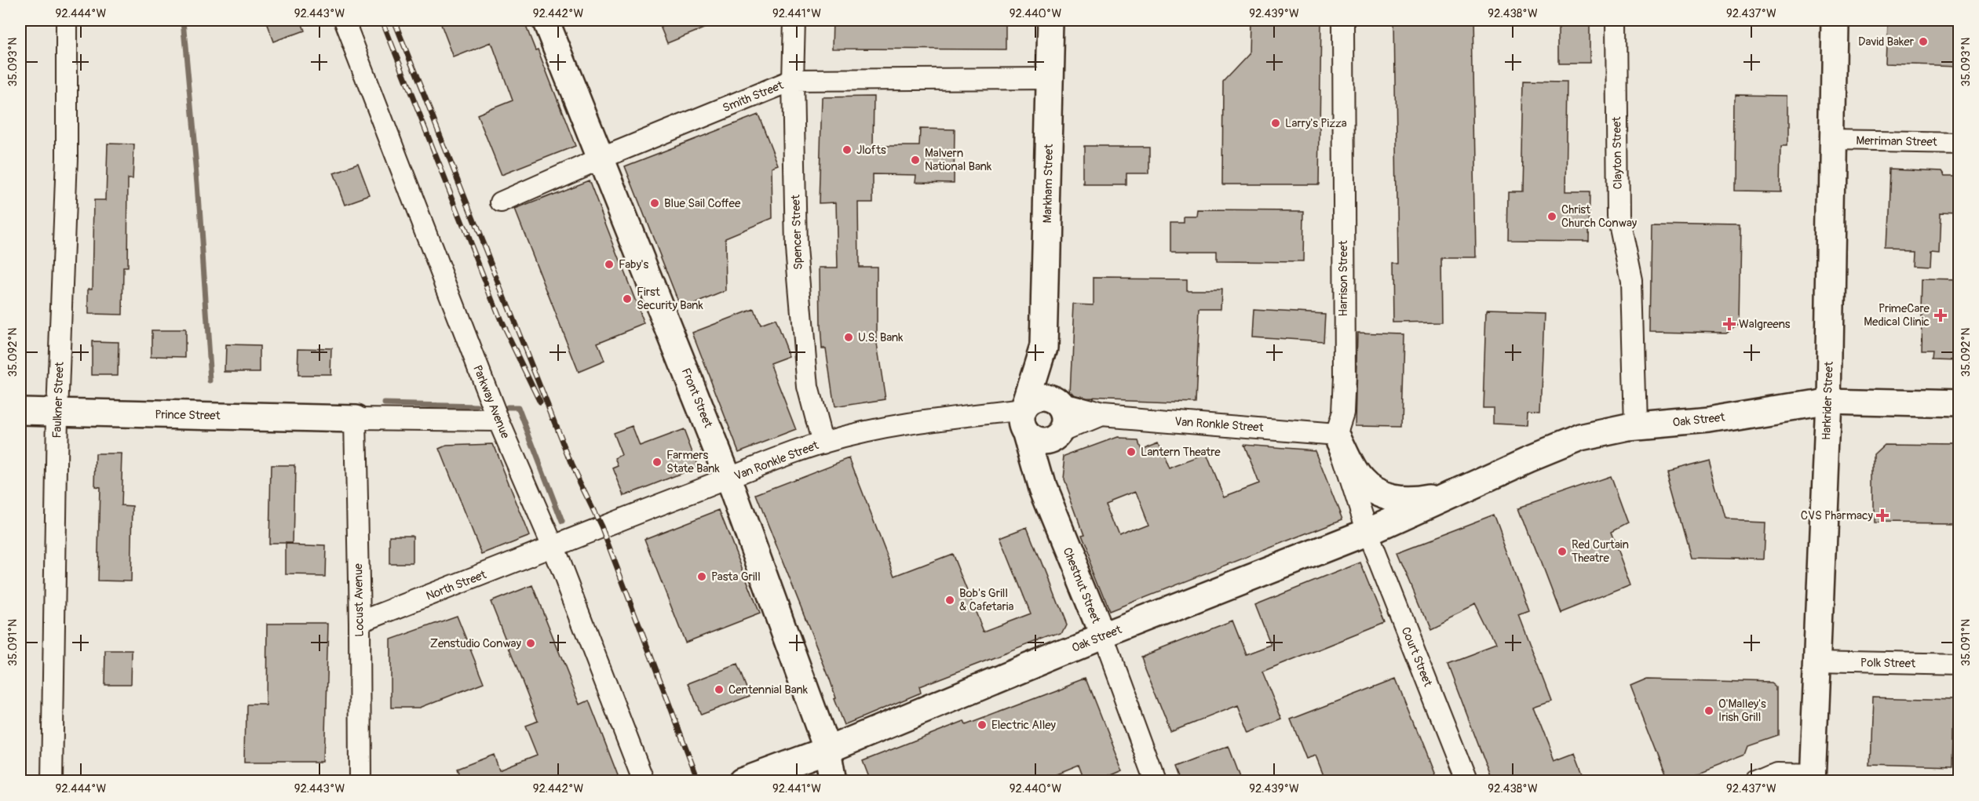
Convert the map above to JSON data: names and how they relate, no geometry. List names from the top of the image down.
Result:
{
  "streets": {
    "main road": [
      "Markham Street",
      "Front Street",
      "Harkrider Street",
      "Prince Street",
      "Oak Street",
      "Chestnut Street"
    ],
    "street": [
      "Smith Street",
      "Merriman Street",
      "Clayton Street",
      "Spencer Street",
      "Harrison Street",
      "Faulkner Street",
      "Parkway Avenue",
      "Van Ronkle Street",
      "North Street",
      "Locust Avenue",
      "Court Street",
      "Polk Street"
    ]
  },
  "crossings": [
    ["Smith Street", "Markham Street"],
    ["Smith Street", "Spencer Street"],
    ["Smith Street", "Front Street"],
    ["Merriman Street", "Harkrider Street"],
    ["Clayton Street", "Oak Street"],
    ["Markham Street", "Van Ronkle Street"],
    ["Markham Street", "Chestnut Street"],
    ["Spencer Street", "Van Ronkle Street"],
    ["Harrison Street", "Oak Street"],
    ["Harrison Street", "Van Ronkle Street"],
    ["Front Street", "Oak Street"],
    ["Front Street", "Van Ronkle Street"],
    ["Faulkner Street", "Prince Street"],
    ["Harkrider Street", "Oak Street"],
    ["Harkrider Street", "Polk Street"],
    ["Parkway Avenue", "Van Ronkle Street"],
    ["Parkway Avenue", "North Street"],
    ["Prince Street", "Locust Avenue"],
    ["Oak Street", "Van Ronkle Street"],
    ["Oak Street", "Chestnut Street"],
    ["Oak Street", "Court Street"],
    ["Van Ronkle Street", "North Street"],
    ["Van Ronkle Street", "Chestnut Street"],
    ["North Street", "Locust Avenue"]
  ],
  "places": {
    "other": [
      "David Baker",
      "Larry's Pizza",
      "Jlofts",
      "Malvern National Bank",
      "Blue Sail Coffee",
      "Christ Church Conway",
      "Faby's",
      "First Security Bank",
      "U.S. Bank",
      "Lantern Theatre",
      "Farmers State Bank",
      "Red Curtain Theatre",
      "Pasta Grill",
      "Bob's Grill & Cafetaria",
      "Zenstudio Conway",
      "Centennial Bank",
      "O'Malley's Irish Grill",
      "Electric Alley"
    ],
    "health": ["PrimeCare Medical Clinic", "Walgreens", "CVS Pharmacy"]
  },
  "coordinates": [
    "92.444°W",
    "92.443°W",
    "92.442°W",
    "92.441°W",
    "92.440°W",
    "92.439°W",
    "92.438°W",
    "92.437°W",
    "35.093°N",
    "35.092°N",
    "35.091°N"
  ]
}
